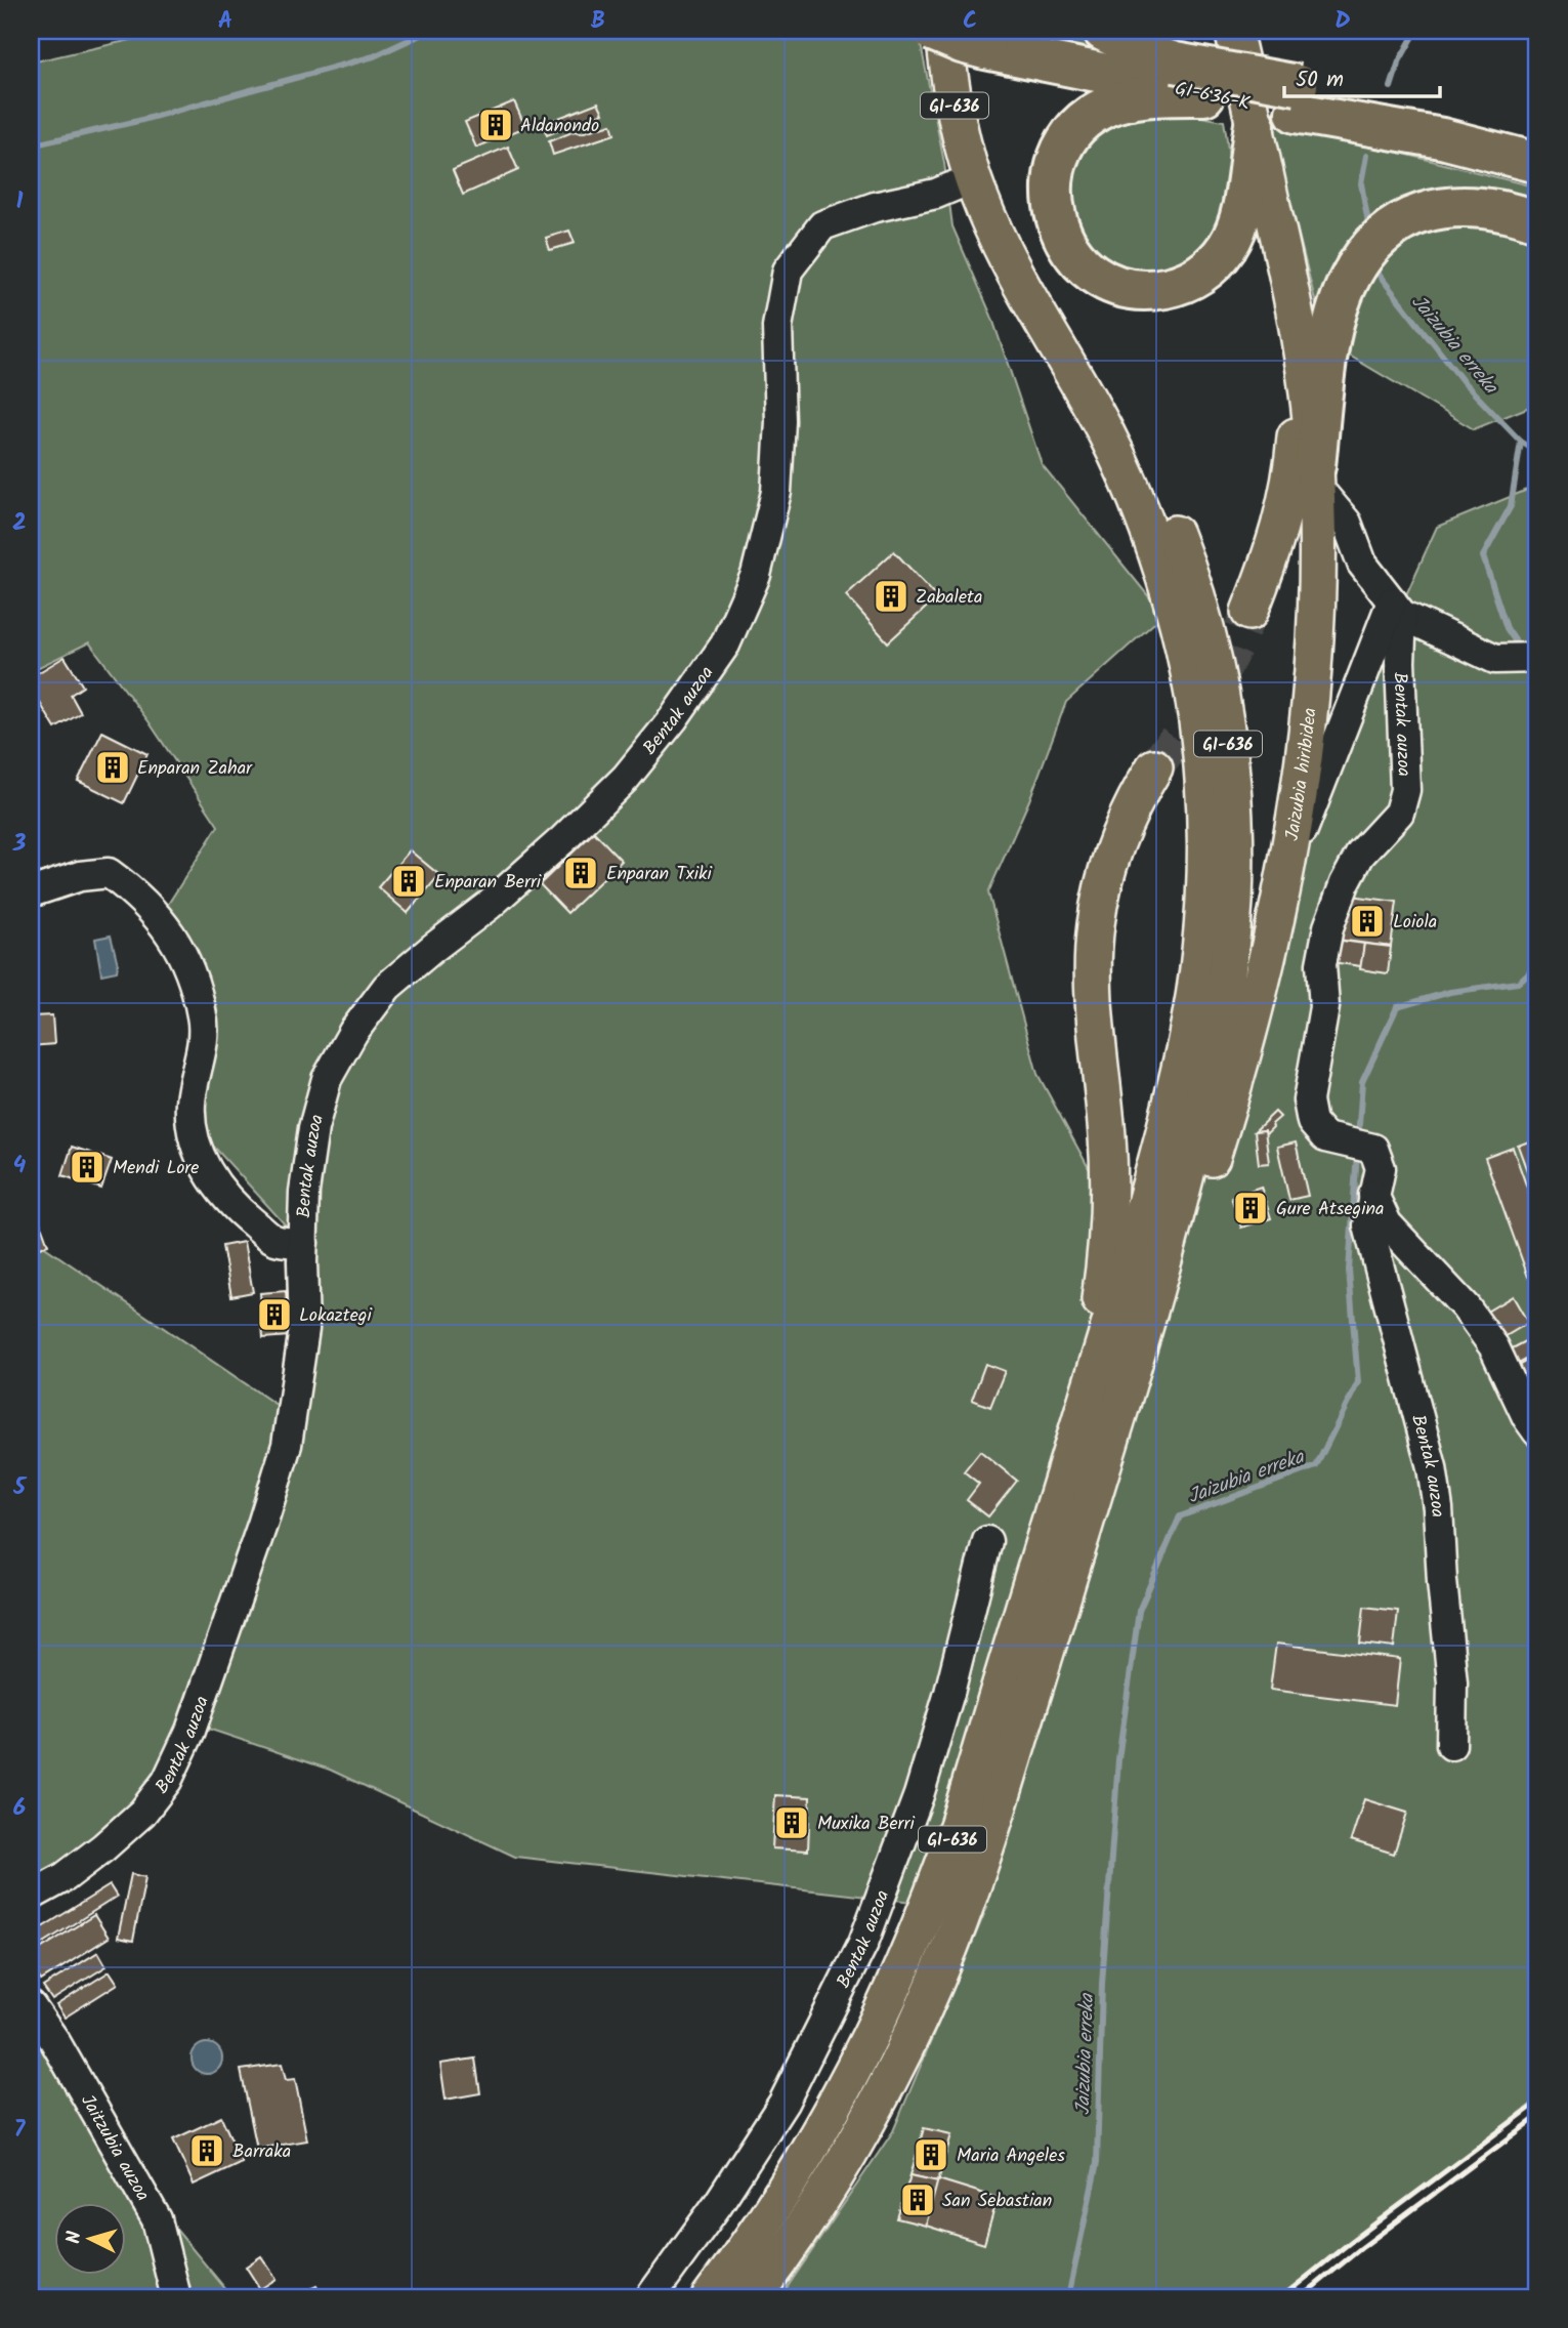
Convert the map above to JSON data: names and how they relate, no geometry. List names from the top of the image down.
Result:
{
  "streets": {
    "highway": ["GI-636-K"],
    "main road": ["GI-636", "Jaizubia hiribidea"],
    "street": ["Bentak auzoa", "Jaitzubia auzoa"]
  },
  "crossings": [
    ["GI-636", "Bentak auzoa"],
    ["GI-636", "Jaizubia hiribidea"]
  ],
  "water": ["Jaizubia erreka"],
  "places": {
    "building": [
      "Aldanondo",
      "Zabaleta",
      "Enparan Zahar",
      "Enparan Txiki",
      "Enparan Berri",
      "Loiola",
      "Mendi Lore",
      "Gure Atsegina",
      "Lokaztegi",
      "Muxika Berri",
      "Barraka",
      "Maria Angeles",
      "San Sebastian"
    ]
  },
  "scale_bar": "50 m",
  "north": "left",
  "grid": {
    "columns": [
      "A",
      "B",
      "C",
      "D"
    ],
    "rows": [
      "1",
      "2",
      "3",
      "4",
      "5",
      "6",
      "7"
    ]
  }
}
